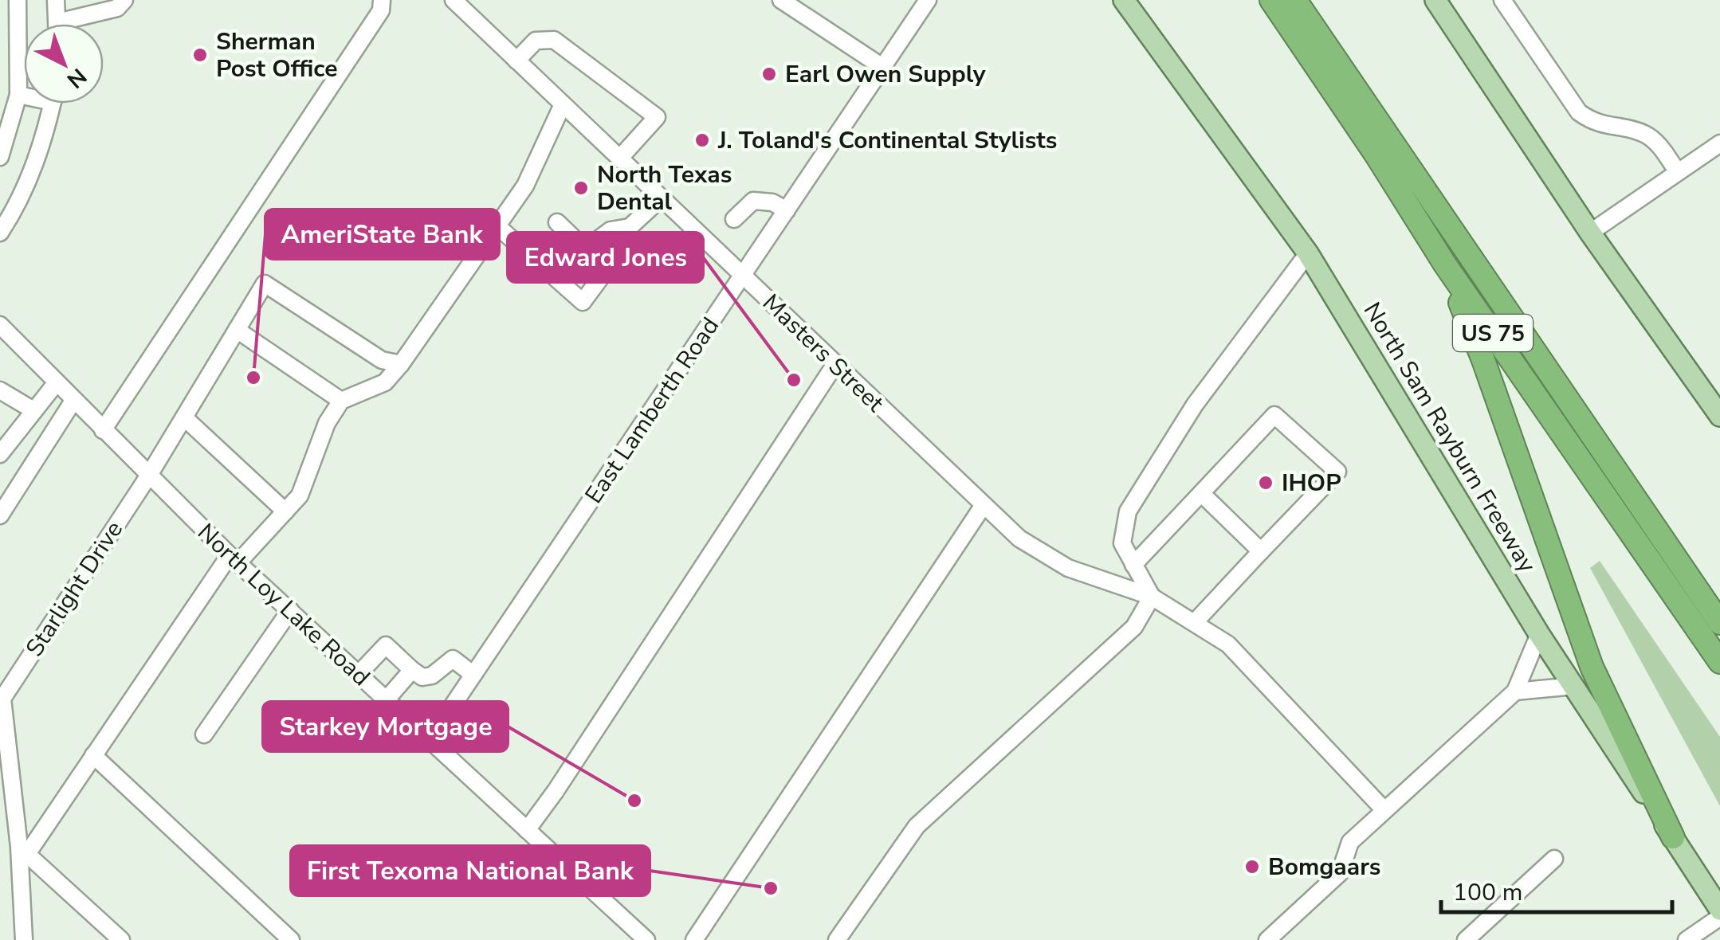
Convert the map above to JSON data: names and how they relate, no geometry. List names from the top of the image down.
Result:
{
  "streets": {
    "highway": ["US 75"],
    "main road": ["North Sam Rayburn Freeway"],
    "street": [
      "Masters Street",
      "East Lamberth Road",
      "Starlight Drive",
      "North Loy Lake Road"
    ]
  },
  "crossings": [
    ["Masters Street", "East Lamberth Road"],
    ["East Lamberth Road", "North Loy Lake Road"],
    ["Starlight Drive", "North Loy Lake Road"]
  ],
  "places": [
    "Sherman Post Office",
    "Earl Owen Supply",
    "J. Toland's Continental Stylists",
    "North Texas Dental",
    "AmeriState Bank",
    "Edward Jones",
    "IHOP",
    "Starkey Mortgage",
    "Bomgaars",
    "First Texoma National Bank"
  ],
  "scale_bar": "100 m",
  "north": "bottom right"
}
